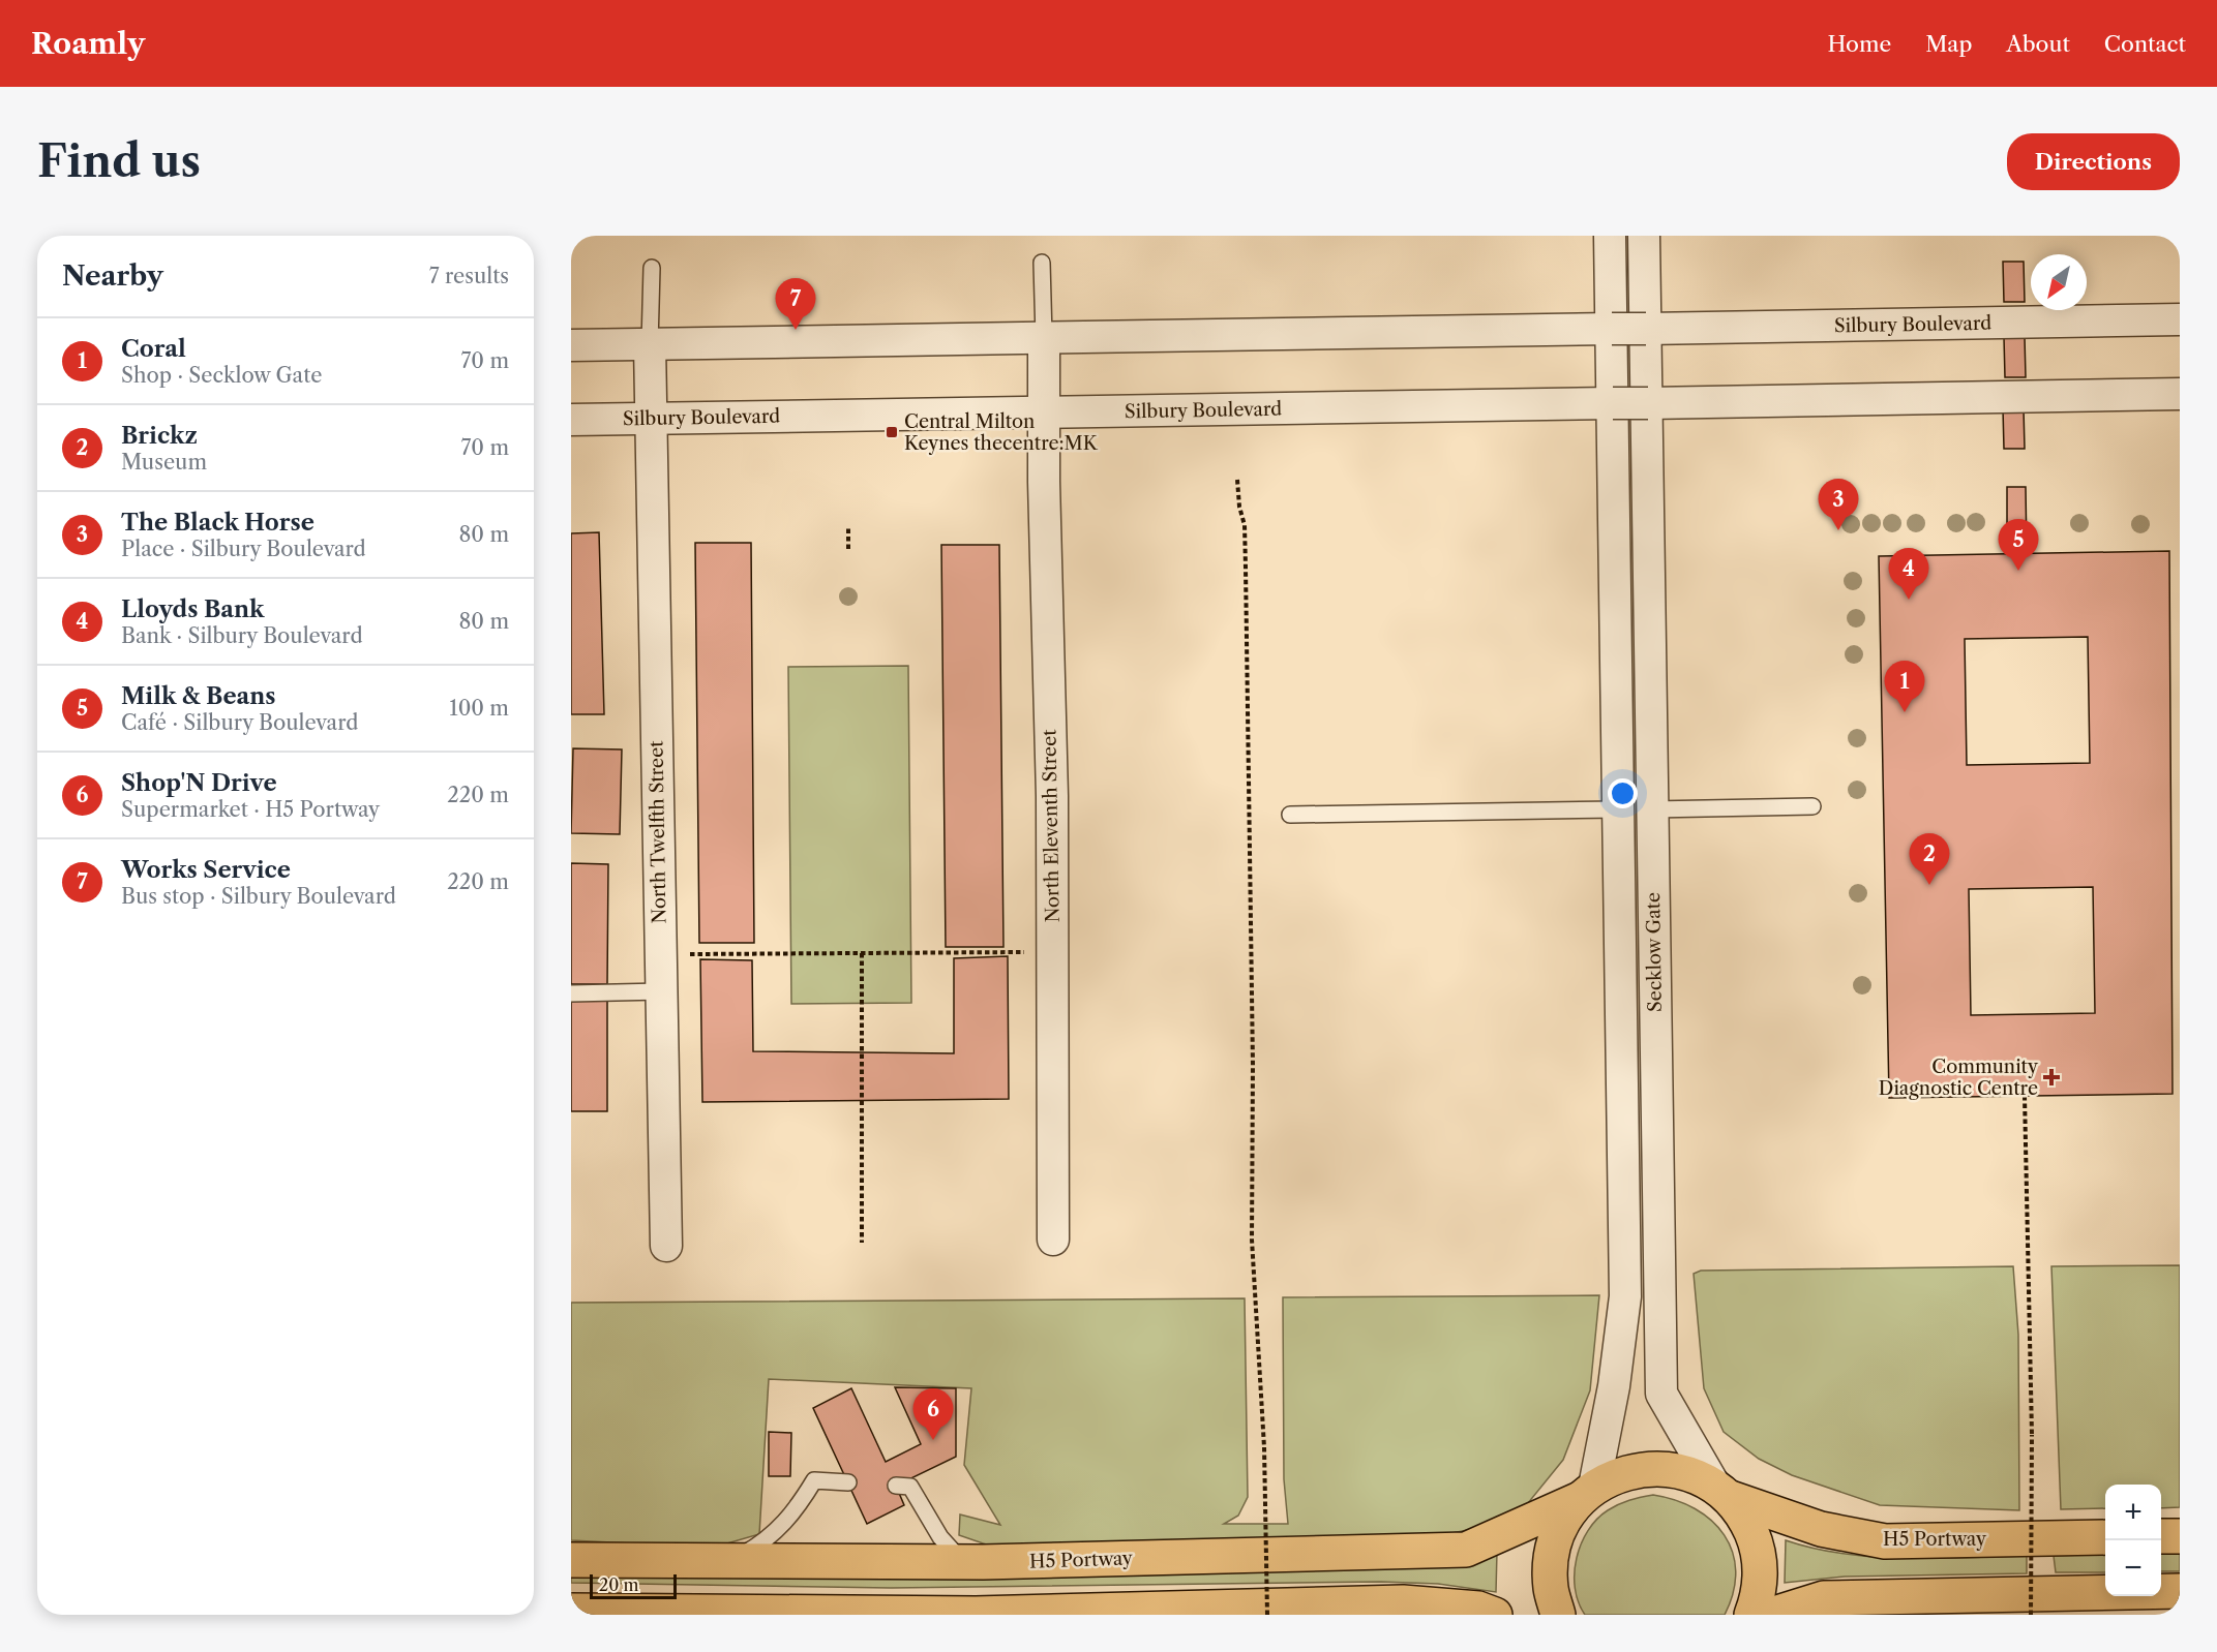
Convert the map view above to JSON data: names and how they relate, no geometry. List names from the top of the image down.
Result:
{
  "streets": {
    "main road": ["H5 Portway"],
    "street": [
      "Silbury Boulevard",
      "North Eleventh Street",
      "North Twelfth Street",
      "Secklow Gate"
    ]
  },
  "crossings": [
    ["Silbury Boulevard", "North Eleventh Street"],
    ["Silbury Boulevard", "North Twelfth Street"],
    ["Silbury Boulevard", "Secklow Gate"],
    ["Secklow Gate", "H5 Portway"]
  ],
  "places": {
    "transit": ["Central Milton Keynes thecentre:MK"],
    "health": ["Community Diagnostic Centre"]
  },
  "scale_bar": "20 m",
  "north": "bottom left",
  "page": {
    "header": "Roamly",
    "nav": [
      "Home",
      "Map",
      "About",
      "Contact"
    ],
    "buttons": "Directions",
    "title": "Find us",
    "heading": ["Nearby", "7 results"],
    "pins": [
      "7",
      "3",
      "5",
      "4",
      "1",
      "2",
      "6"
    ],
    "list": [
      {
        "mark": "1",
        "name": "Coral",
        "note": "Shop · Secklow Gate",
        "value": "70 m"
      },
      {
        "mark": "2",
        "name": "Brickz",
        "note": "Museum",
        "value": "70 m"
      },
      {
        "mark": "3",
        "name": "The Black Horse",
        "note": "Place · Silbury Boulevard",
        "value": "80 m"
      },
      {
        "mark": "4",
        "name": "Lloyds Bank",
        "note": "Bank · Silbury Boulevard",
        "value": "80 m"
      },
      {
        "mark": "5",
        "name": "Milk & Beans",
        "note": "Café · Silbury Boulevard",
        "value": "100 m"
      },
      {
        "mark": "6",
        "name": "Shop'N Drive",
        "note": "Supermarket · H5 Portway",
        "value": "220 m"
      },
      {
        "mark": "7",
        "name": "Works Service",
        "note": "Bus stop · Silbury Boulevard",
        "value": "220 m"
      }
    ],
    "map_buttons": ["+", "−"],
    "scale": "20 m"
  }
}
